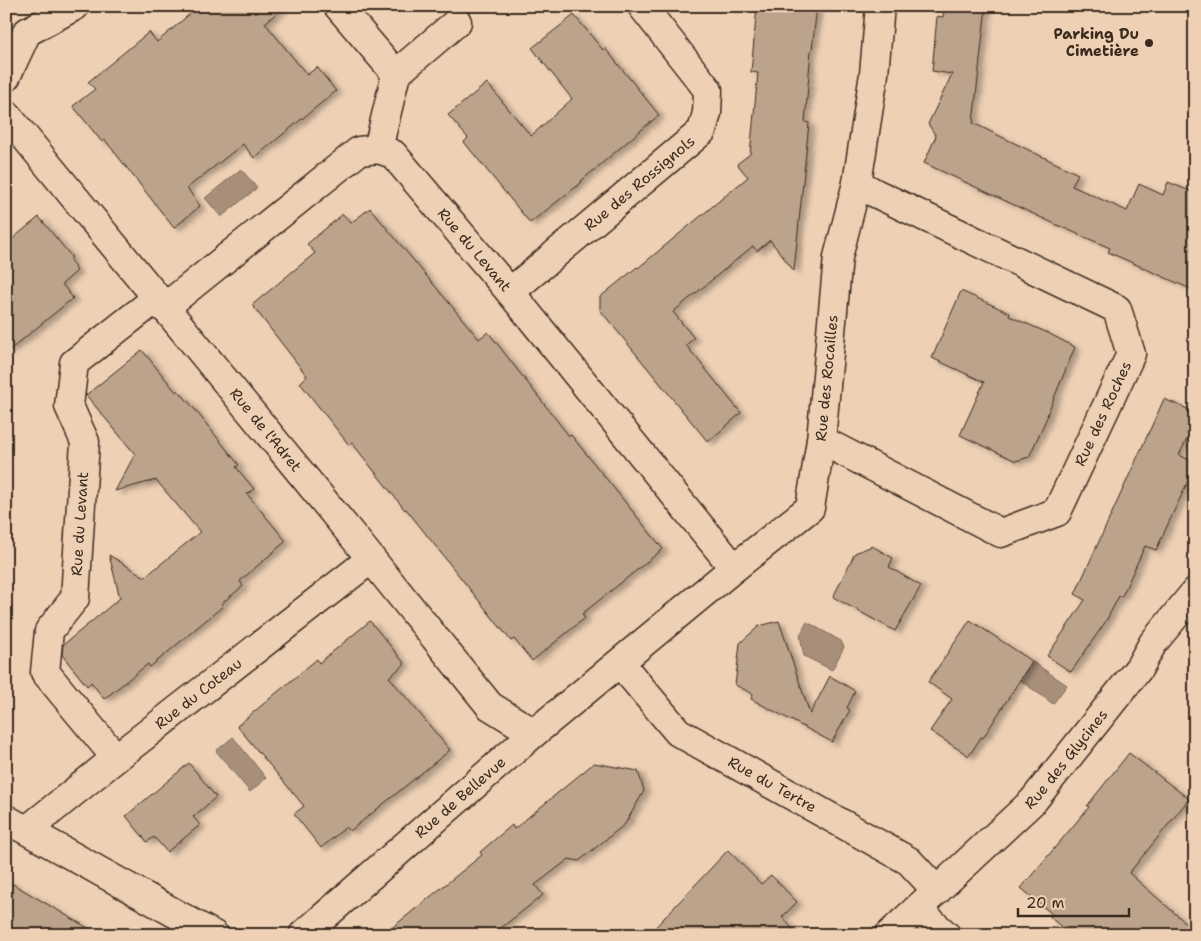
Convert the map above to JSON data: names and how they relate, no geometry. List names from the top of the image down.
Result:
{
  "streets": {
    "street": [
      "Rue des Rossignols",
      "Rue du Levant",
      "Rue des Rocailles",
      "Rue des Roches",
      "Rue de l'Adret",
      "Rue du Coteau",
      "Rue des Glycines",
      "Rue du Tertre",
      "Rue de Bellevue"
    ]
  },
  "crossings": [
    ["Rue des Rossignols", "Rue du Levant"],
    ["Rue du Levant", "Rue des Rocailles"],
    ["Rue du Levant", "Rue de l'Adret"],
    ["Rue du Levant", "Rue du Coteau"],
    ["Rue des Rocailles", "Rue des Roches"],
    ["Rue des Rocailles", "Rue du Tertre"],
    ["Rue des Rocailles", "Rue de Bellevue"],
    ["Rue de l'Adret", "Rue du Coteau"],
    ["Rue de l'Adret", "Rue de Bellevue"],
    ["Rue des Glycines", "Rue du Tertre"],
    ["Rue du Tertre", "Rue de Bellevue"]
  ],
  "places": ["Parking Du Cimetière"],
  "scale_bar": "20 m"
}
